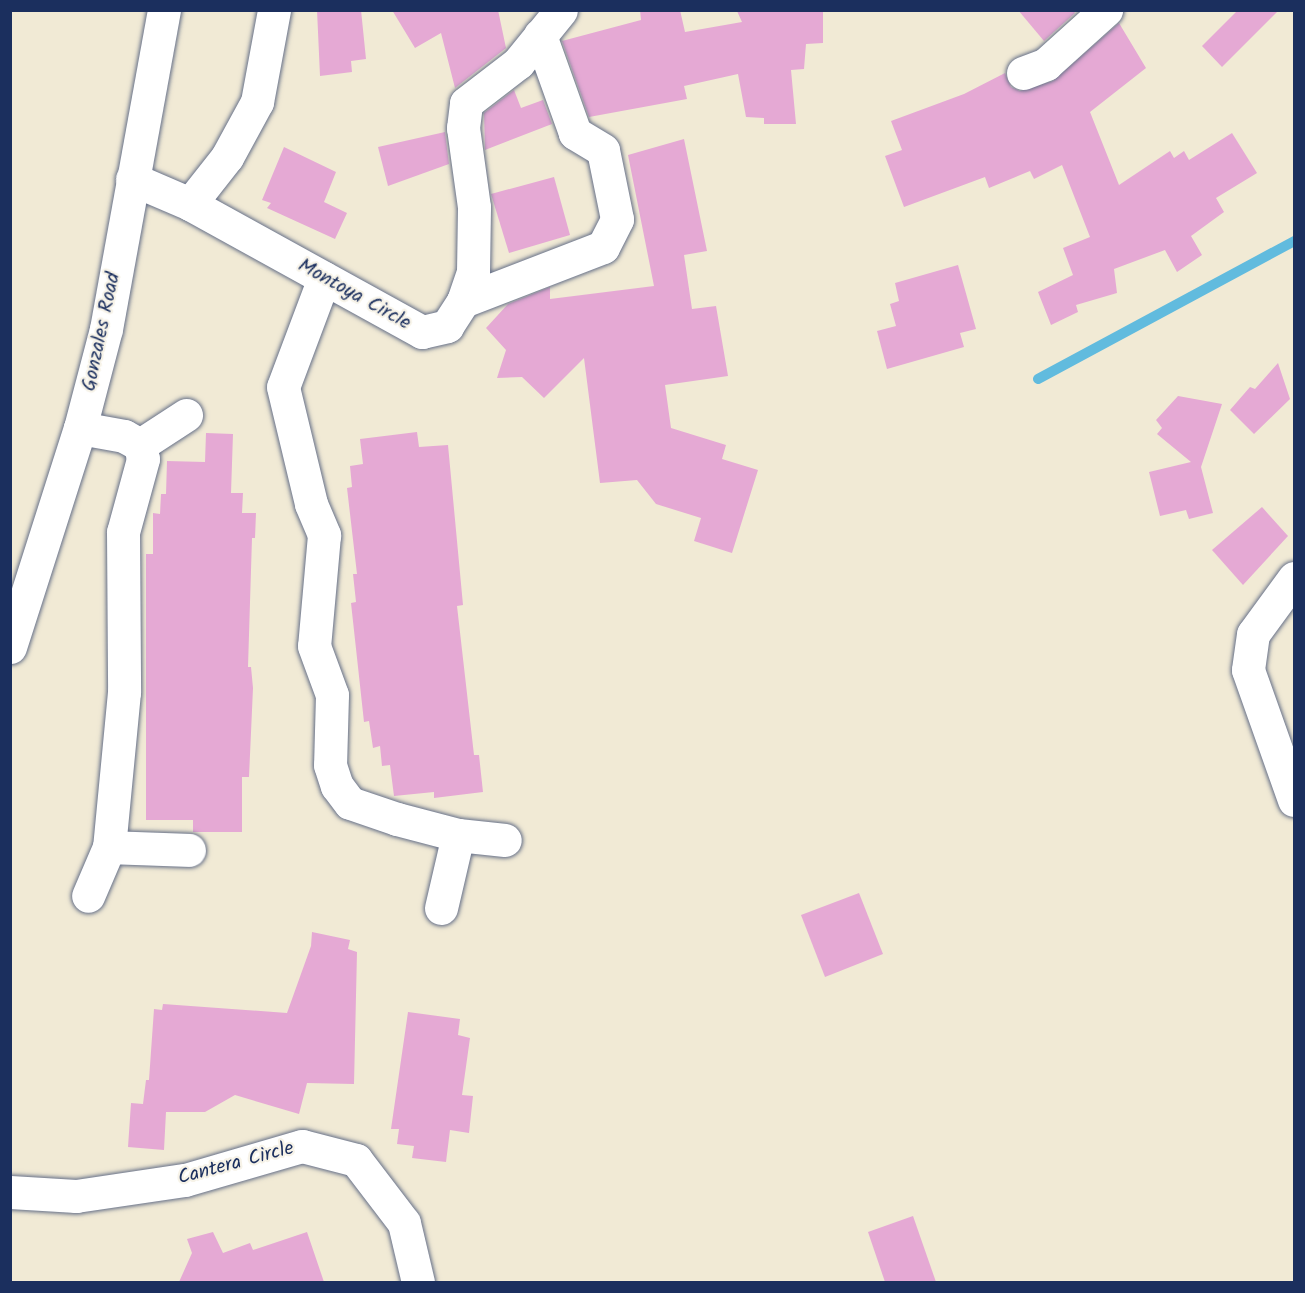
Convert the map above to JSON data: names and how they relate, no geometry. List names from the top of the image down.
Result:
{
  "streets": {
    "street": ["Montoya Circle", "Gonzales Road", "Cantera Circle"]
  },
  "crossings": [
    ["Montoya Circle", "Gonzales Road"]
  ]
}
